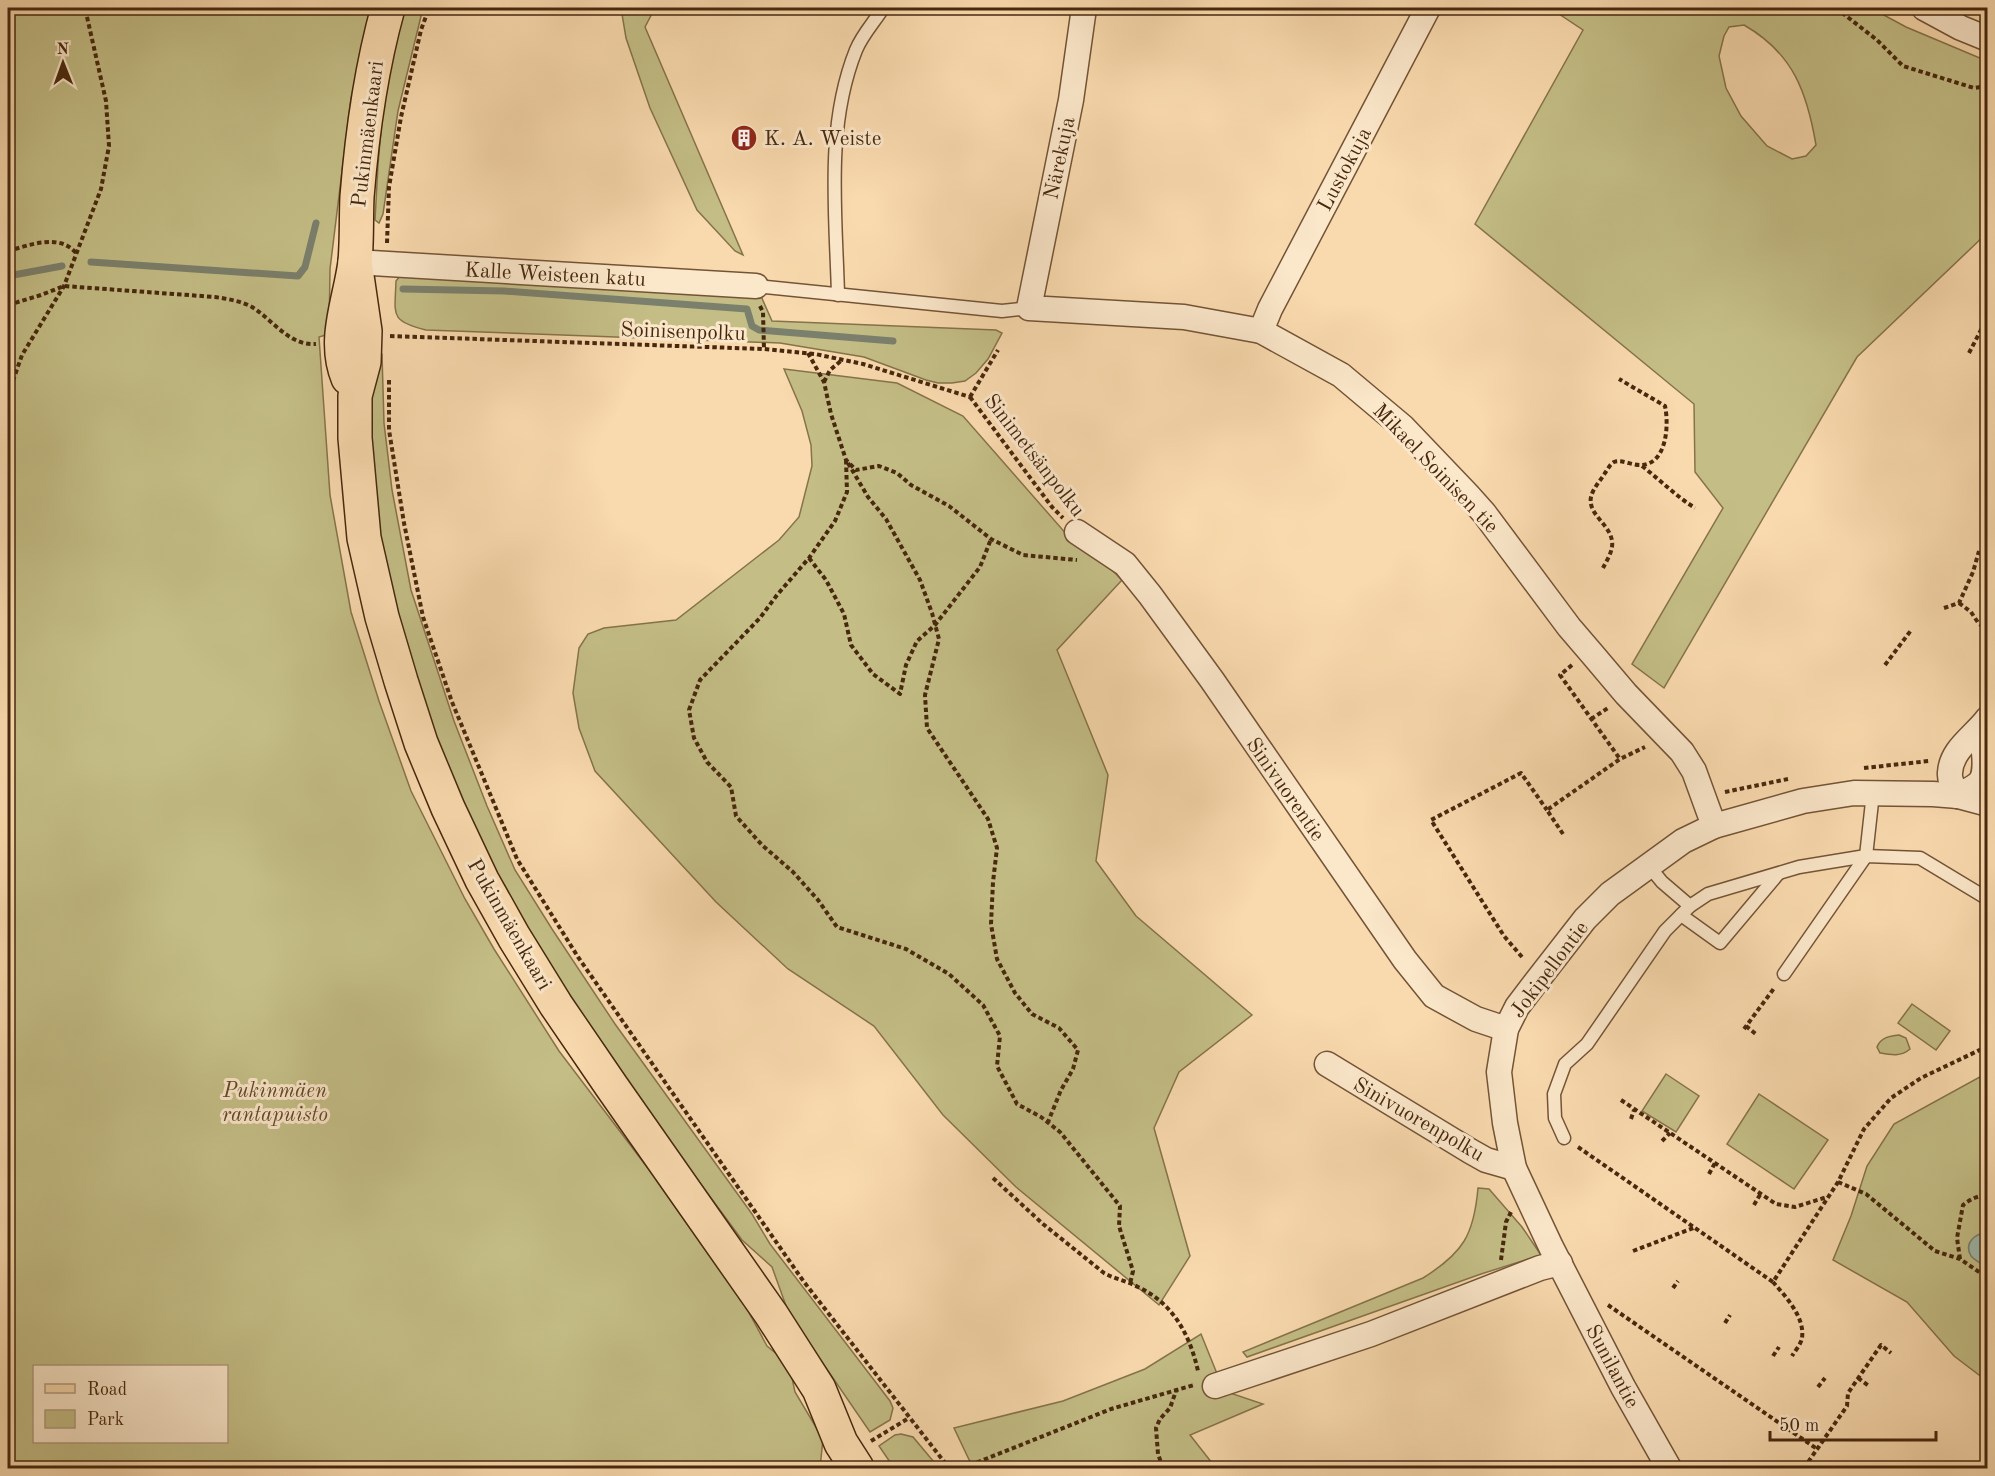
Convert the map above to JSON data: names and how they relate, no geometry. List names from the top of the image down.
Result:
{
  "streets": {
    "main road": ["Pukinmäenkaari"],
    "street": [
      "Närekuja",
      "Lustokuja",
      "Kalle Weisteen katu",
      "Mikael Soinisen tie",
      "Sinivuorentie",
      "Jokipellontie",
      "Sinivuorenpolku",
      "Sunilantie"
    ],
    "path": ["Soinisenpolku", "Sinimetsänpolku"]
  },
  "crossings": [
    ["Pukinmäenkaari", "Kalle Weisteen katu"],
    ["Närekuja", "Mikael Soinisen tie"],
    ["Lustokuja", "Mikael Soinisen tie"],
    ["Soinisenpolku", "Sinimetsänpolku"],
    ["Sinimetsänpolku", "Sinivuorentie"],
    ["Mikael Soinisen tie", "Jokipellontie"],
    ["Sinivuorentie", "Jokipellontie"],
    ["Jokipellontie", "Sinivuorenpolku"],
    ["Jokipellontie", "Sunilantie"]
  ],
  "parks": ["Pukinmäen rantapuisto"],
  "places": {
    "building": ["K. A. Weiste"]
  },
  "legend": ["Road", "Park"],
  "scale_bar": "50 m",
  "north": "top"
}
